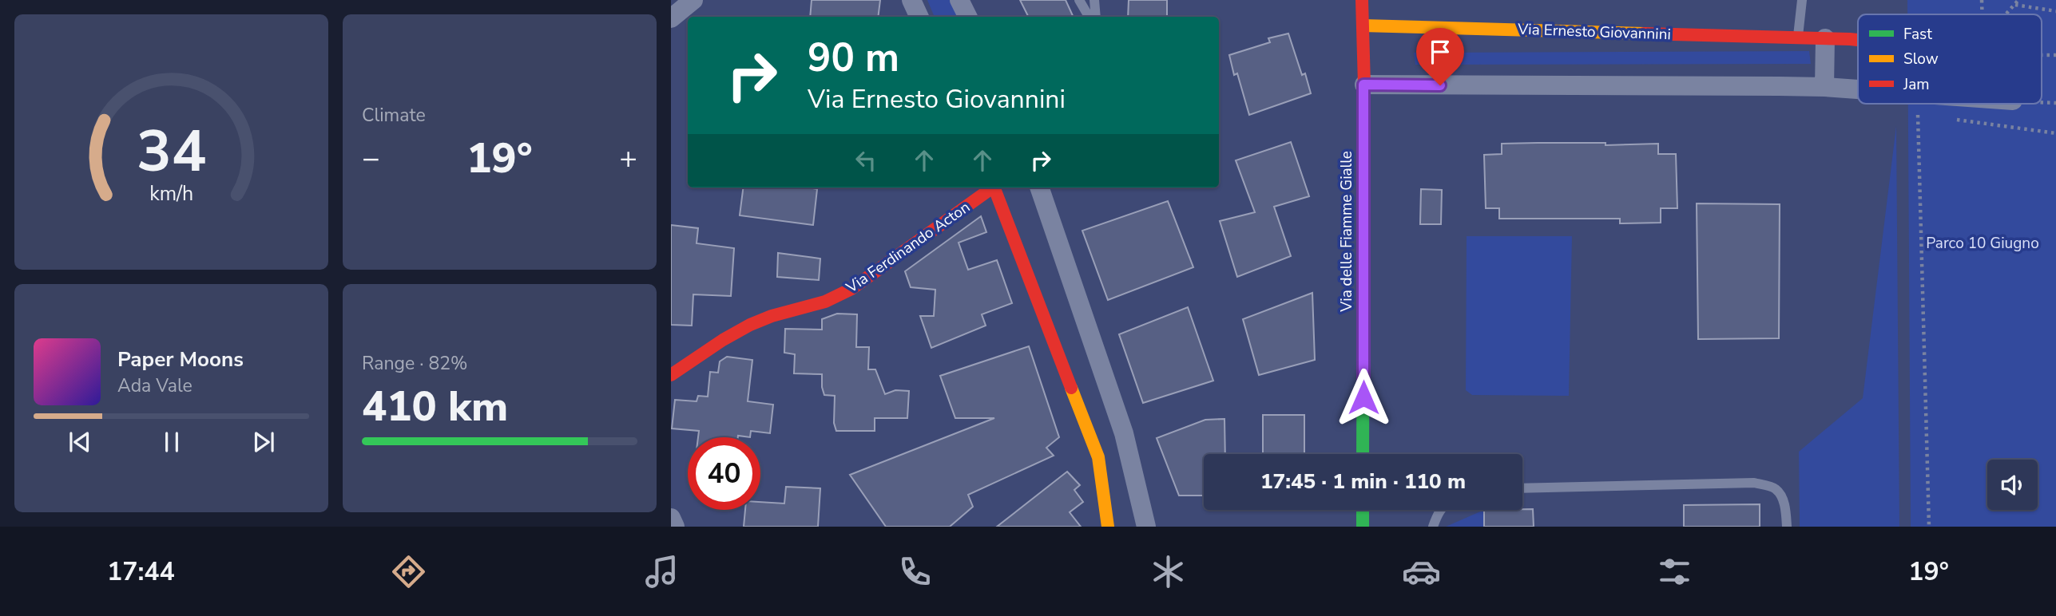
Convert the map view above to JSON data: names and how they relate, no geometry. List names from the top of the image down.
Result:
{
  "streets": {
    "street": ["Via Ernesto Giovannini", "Via delle Fiamme Gialle", "Via Ferdinando Acton"]
  },
  "crossings": [
    ["Via Ernesto Giovannini", "Via delle Fiamme Gialle"]
  ],
  "parks": ["Parco 10 Giugno"],
  "legend": ["Fast", "Slow", "Jam"],
  "page": {
    "tile": [
      "Climate",
      ["Range · 82%", "410 km"]
    ],
    "turn": ["90 m", "Via Ernesto Giovannini"],
    "heat": ["−", "19°", "+"],
    "song": ["Paper Moons", "Ada Vale"],
    "limit": "40",
    "trip": "17:45 · 1 min · 110 m",
    "tabs": ["17:44", "19°"],
    "gauge": ["34", "km/h"]
  }
}
